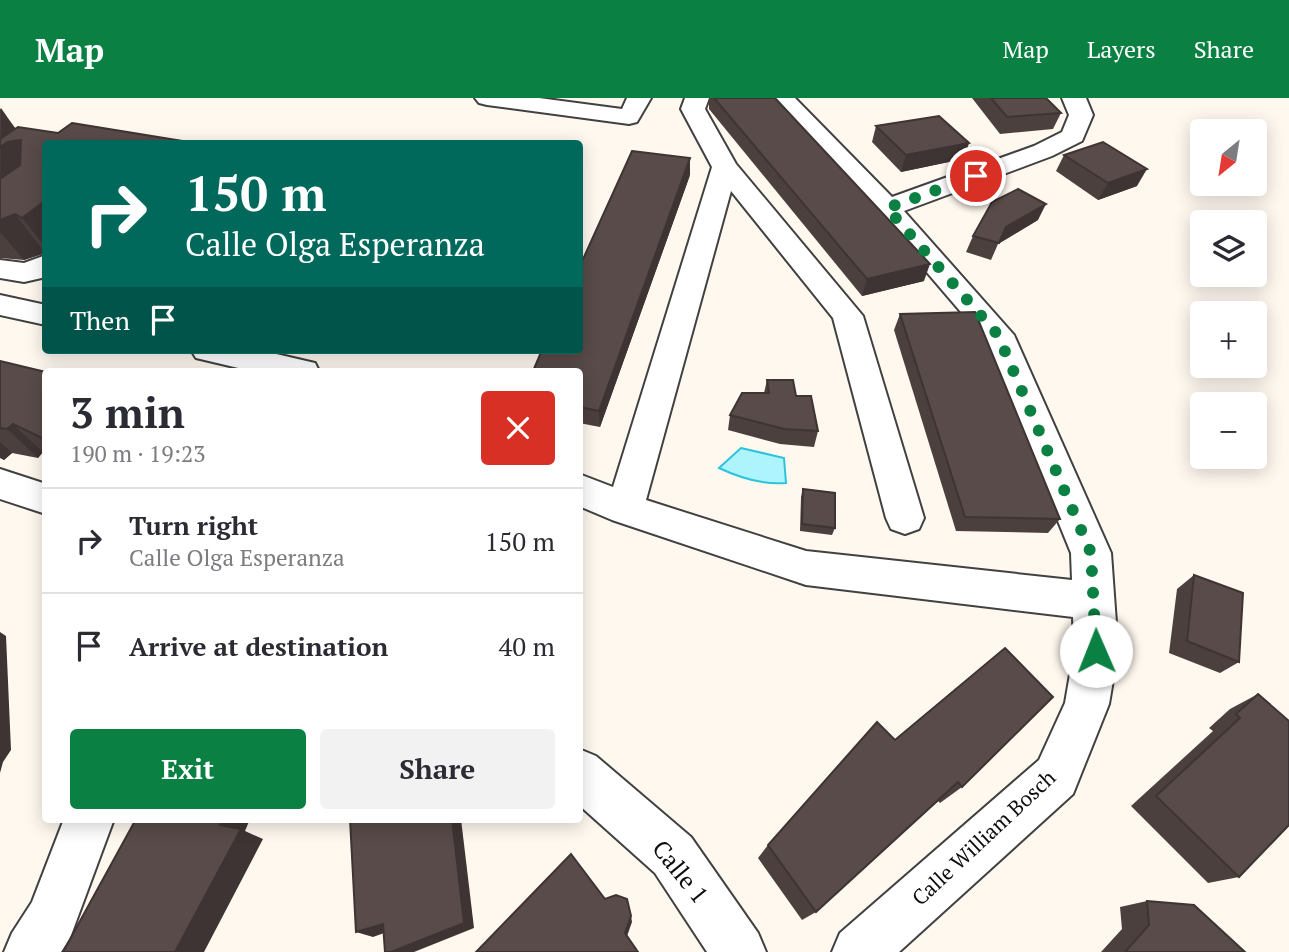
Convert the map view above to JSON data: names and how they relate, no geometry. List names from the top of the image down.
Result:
{
  "streets": {
    "street": ["Calle William Bosch", "Calle 1"]
  },
  "north": "bottom left",
  "page": {
    "header": "Map",
    "nav": ["Map", "Layers", "Share"],
    "map_buttons": ["+", "−"],
    "turn": ["150 m", "Calle Olga Esperanza"],
    "then": "Then",
    "heading": ["3 min", "190 m · 19:23"],
    "list": [
      {
        "name": "Turn right",
        "note": "Calle Olga Esperanza",
        "value": "150 m"
      },
      {
        "name": "Arrive at destination",
        "value": "40 m"
      }
    ],
    "buttons": ["Exit", "Share"]
  }
}
